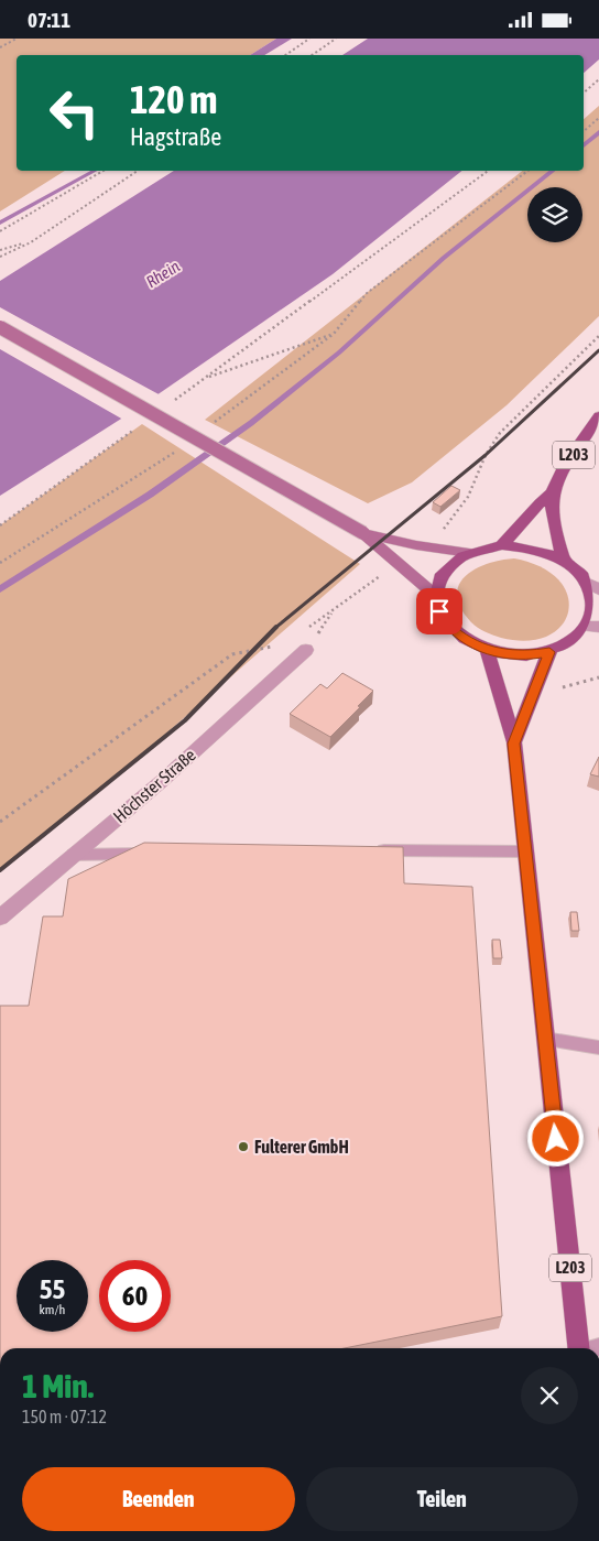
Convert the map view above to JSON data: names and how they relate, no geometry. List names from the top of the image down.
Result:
{
  "streets": {
    "main road": ["L203"],
    "street": ["Höchster Straße"]
  },
  "water": ["Rhein"],
  "places": ["Fulterer GmbH"],
  "page": {
    "status": "07:11",
    "turn": ["120 m", "Hagstraße"],
    "speed": "55 km/h",
    "limit": "60",
    "heading": ["1 Min.", "150 m · 07:12"],
    "buttons": ["Beenden", "Teilen"]
  }
}
